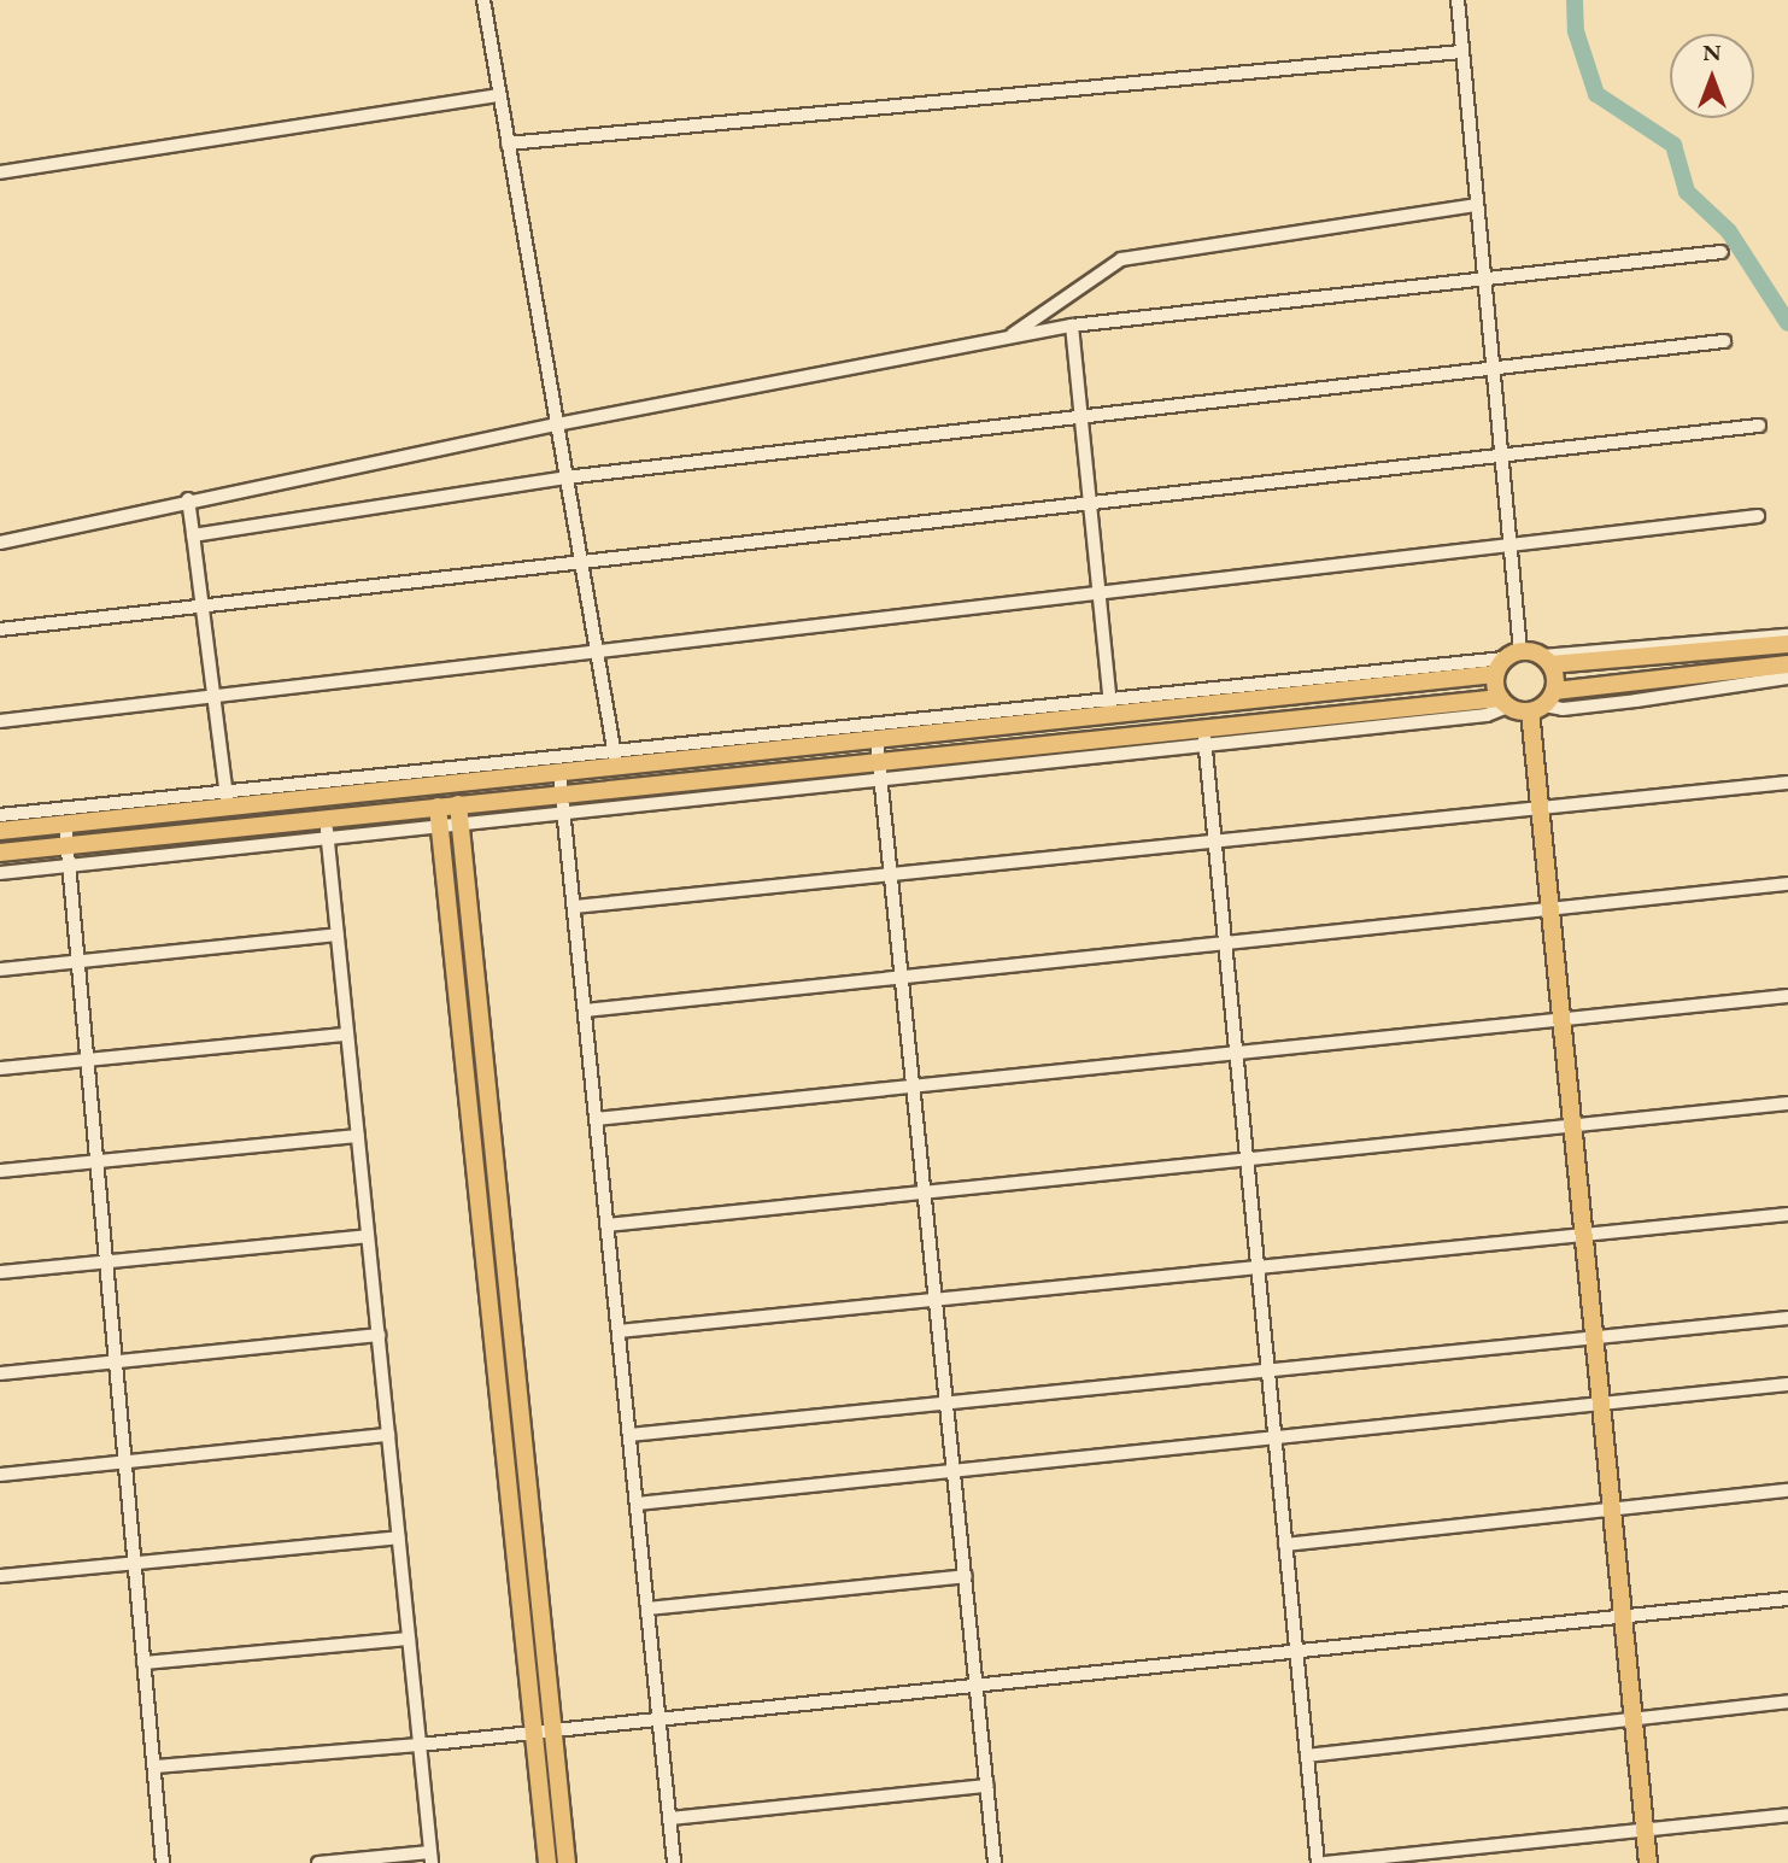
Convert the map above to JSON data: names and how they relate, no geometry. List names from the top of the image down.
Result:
{
  "north": "top"
}
